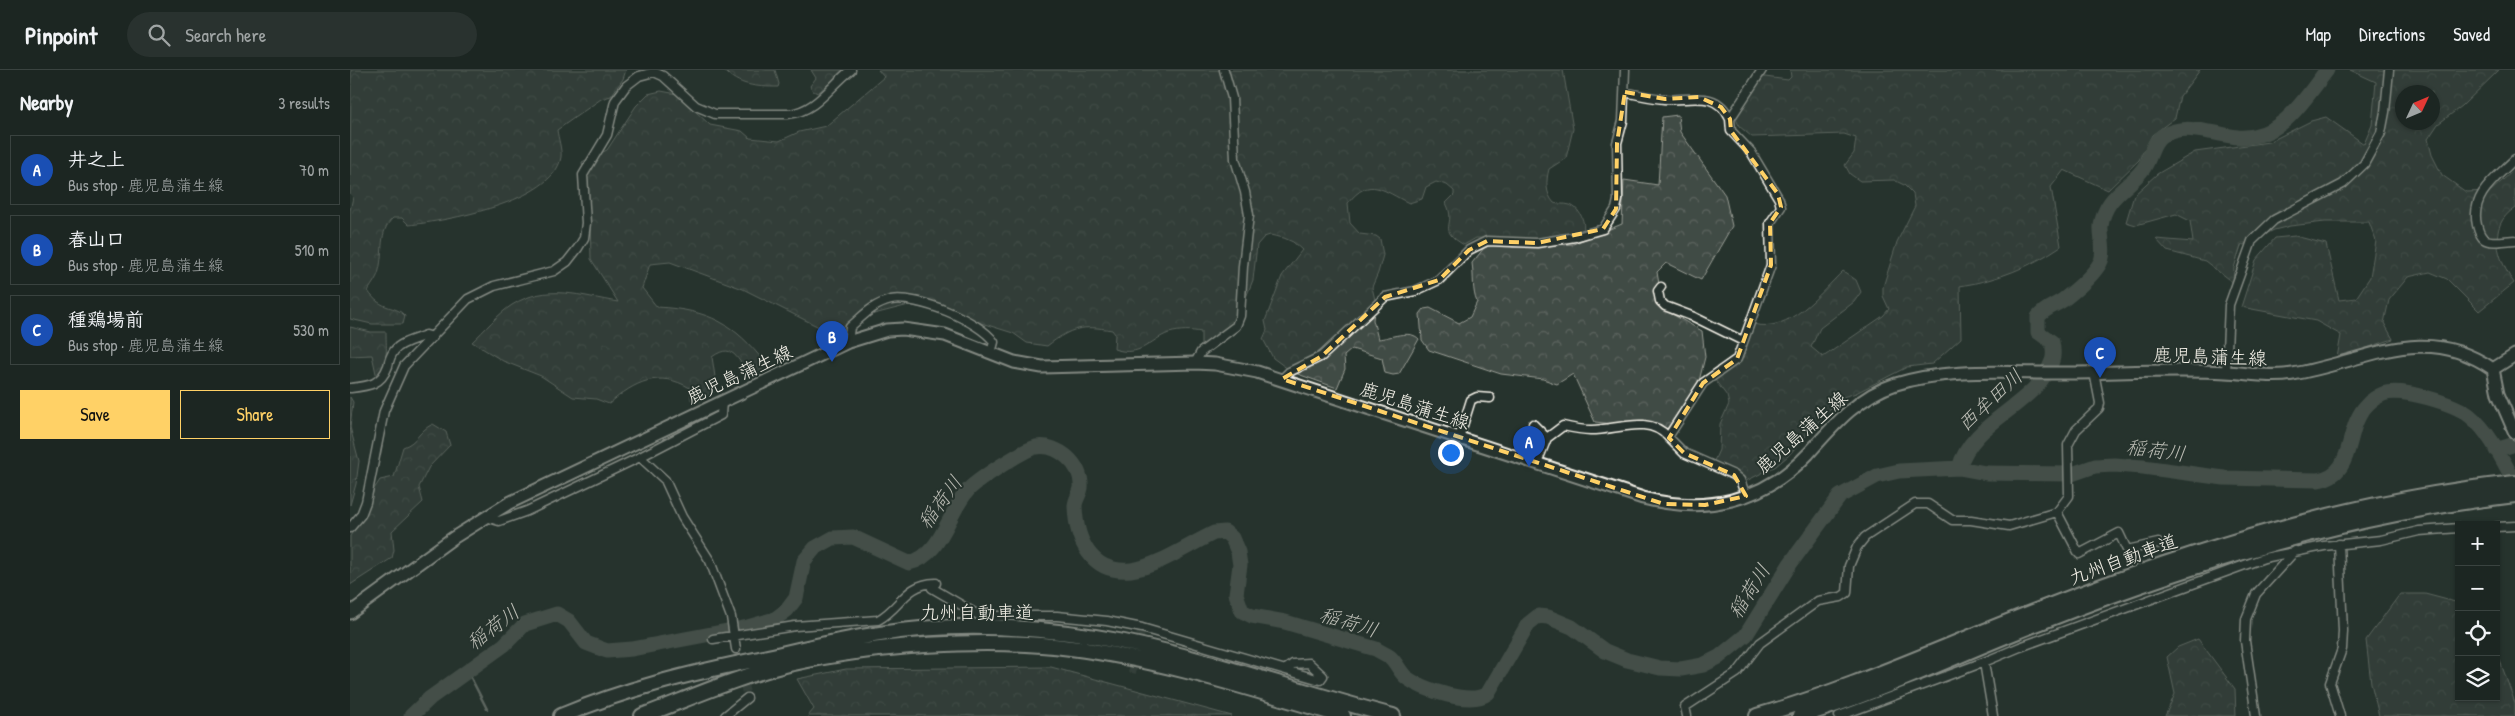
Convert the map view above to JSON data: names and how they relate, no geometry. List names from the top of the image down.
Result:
{
  "streets": {
    "highway": ["九州自動車道"],
    "main road": ["鹿児島蒲生線"]
  },
  "water": ["西牟田川", "稲荷川"],
  "north": "top right",
  "page": {
    "header": "Pinpoint",
    "search": "Search here",
    "nav": ["Map", "Directions", "Saved"],
    "heading": ["Nearby", "3 results"],
    "list": [
      {
        "mark": "A",
        "name": "井之上",
        "note": "Bus stop · 鹿児島蒲生線",
        "value": "70 m"
      },
      {
        "mark": "B",
        "name": "春山口",
        "note": "Bus stop · 鹿児島蒲生線",
        "value": "510 m"
      },
      {
        "mark": "C",
        "name": "種鶏場前",
        "note": "Bus stop · 鹿児島蒲生線",
        "value": "530 m"
      }
    ],
    "pins": ["B", "C", "A"],
    "buttons": ["Save", "Share"],
    "map_buttons": ["+", "−"]
  }
}
